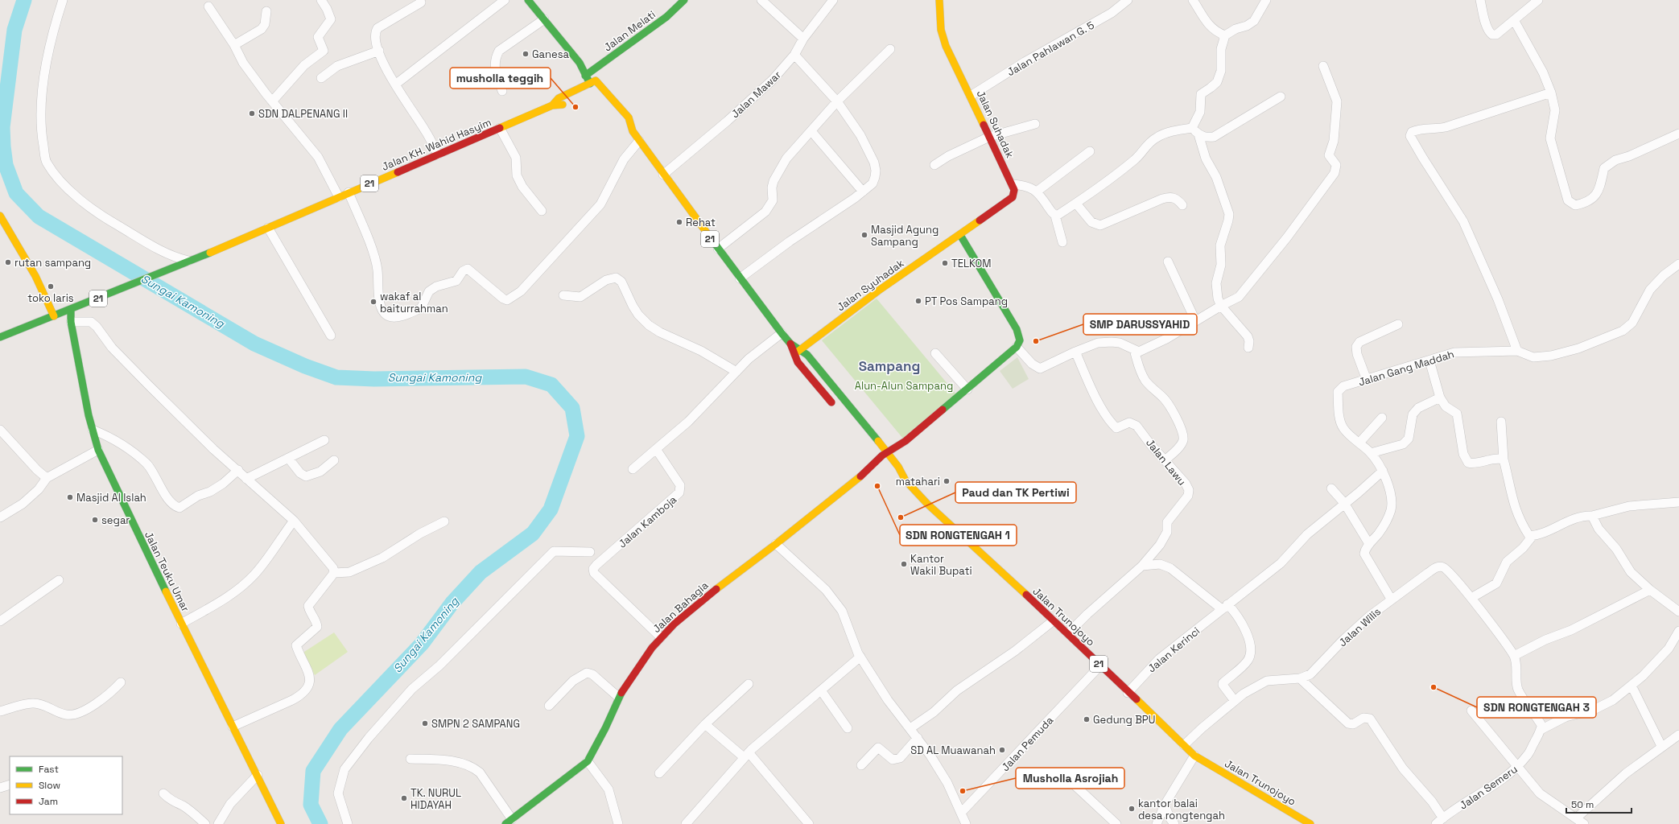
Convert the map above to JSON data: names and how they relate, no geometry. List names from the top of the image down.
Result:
{
  "streets": {
    "main road": [
      "Jalan Melati",
      "Jalan Suhadak",
      "Jalan KH. Wahid Hasyim",
      "21",
      "Jalan Syuhadak",
      "Jalan Teuku Umar",
      "Jalan Bahagia",
      "Jalan Trunojoyo"
    ],
    "street": [
      "Jalan Pahlawan G. 5",
      "Jalan Mawar",
      "Jalan Gang Maddah",
      "Jalan Lawu",
      "Jalan Kamboja",
      "Jalan Wilis",
      "Jalan Kerinci",
      "Jalan Pemuda",
      "Jalan Semeru"
    ]
  },
  "crossings": [
    ["Jalan Pahlawan G. 5", "Jalan Suhadak"],
    ["Jalan Mawar", "21"],
    ["Jalan KH. Wahid Hasyim", "21"],
    ["21", "Jalan Syuhadak"],
    ["21", "Jalan Teuku Umar"],
    ["21", "Jalan Trunojoyo"],
    ["Jalan Gang Maddah", "Jalan Wilis"],
    ["Jalan Gang Maddah", "Jalan Kerinci"],
    ["Jalan Lawu", "Jalan Trunojoyo"],
    ["Jalan Kamboja", "Jalan Bahagia"],
    ["Jalan Trunojoyo", "Jalan Wilis"],
    ["Jalan Trunojoyo", "Jalan Kerinci"],
    ["Jalan Trunojoyo", "Jalan Pemuda"]
  ],
  "districts": ["Sampang"],
  "water": ["Sungai Kamoning"],
  "parks": ["Alun-Alun Sampang"],
  "places": [
    "Ganesa",
    "musholla teggih",
    "SDN DALPENANG II",
    "Rehat",
    "Masjid Agung Sampang",
    "rutan sampang",
    "TELKOM",
    "toko laris",
    "PT Pos Sampang",
    "wakaf al baiturrahman",
    "SMP DARUSSYAHID",
    "matahari",
    "SDN RONGTENGAH 1",
    "Masjid Al Islah",
    "Paud dan TK Pertiwi",
    "segar",
    "Kantor Wakil Bupati",
    "SDN RONGTENGAH 3",
    "Gedung BPU",
    "SMPN 2 SAMPANG",
    "SD AL Muawanah",
    "Musholla Asrojiah",
    "TK. NURUL HIDAYAH",
    "kantor balai desa rongtengah"
  ],
  "legend": ["Fast", "Slow", "Jam"],
  "scale_bar": "50 m"
}
